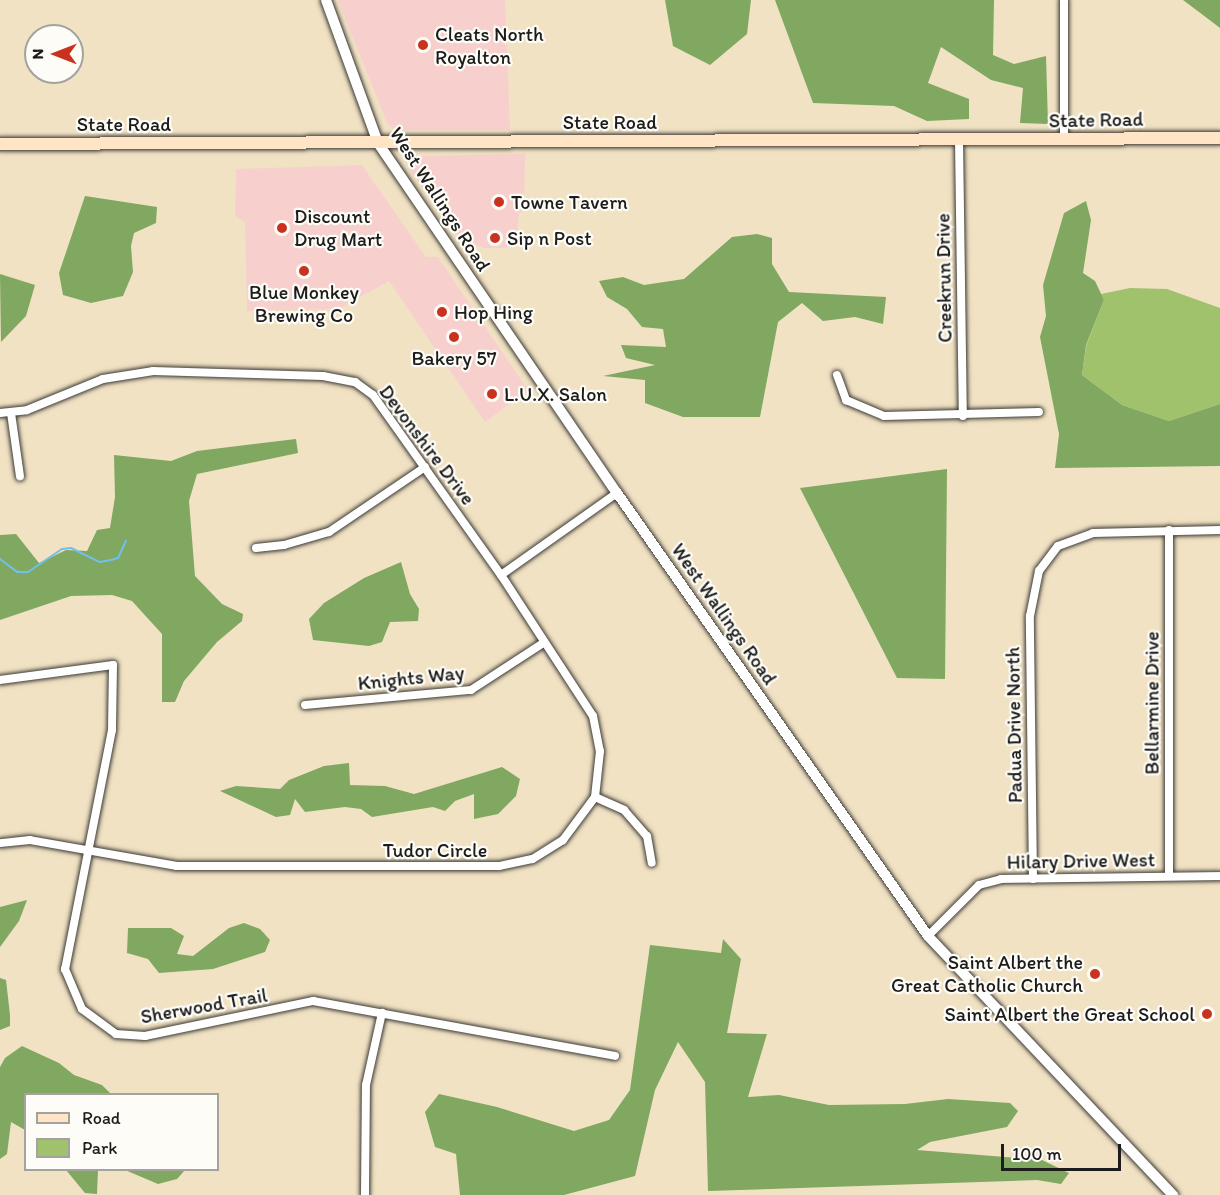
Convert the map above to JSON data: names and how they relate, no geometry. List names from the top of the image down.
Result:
{
  "streets": {
    "main road": ["State Road"],
    "street": [
      "West Wallings Road",
      "Creekrun Drive",
      "Devonshire Drive",
      "Knights Way",
      "Bellarmine Drive",
      "Padua Drive North",
      "Tudor Circle",
      "Hilary Drive West",
      "Sherwood Trail"
    ]
  },
  "crossings": [
    ["State Road", "West Wallings Road"],
    ["State Road", "Creekrun Drive"],
    ["West Wallings Road", "Hilary Drive West"],
    ["Bellarmine Drive", "Padua Drive North"],
    ["Bellarmine Drive", "Hilary Drive West"],
    ["Padua Drive North", "Hilary Drive West"],
    ["Tudor Circle", "Sherwood Trail"]
  ],
  "places": [
    "Cleats North Royalton",
    "Towne Tavern",
    "Discount Drug Mart",
    "Sip n Post",
    "Blue Monkey Brewing Co",
    "Hop Hing",
    "Bakery 57",
    "L.U.X. Salon",
    "Saint Albert the Great Catholic Church",
    "Saint Albert the Great School"
  ],
  "legend": ["Road", "Park"],
  "scale_bar": "100 m",
  "north": "left"
}
